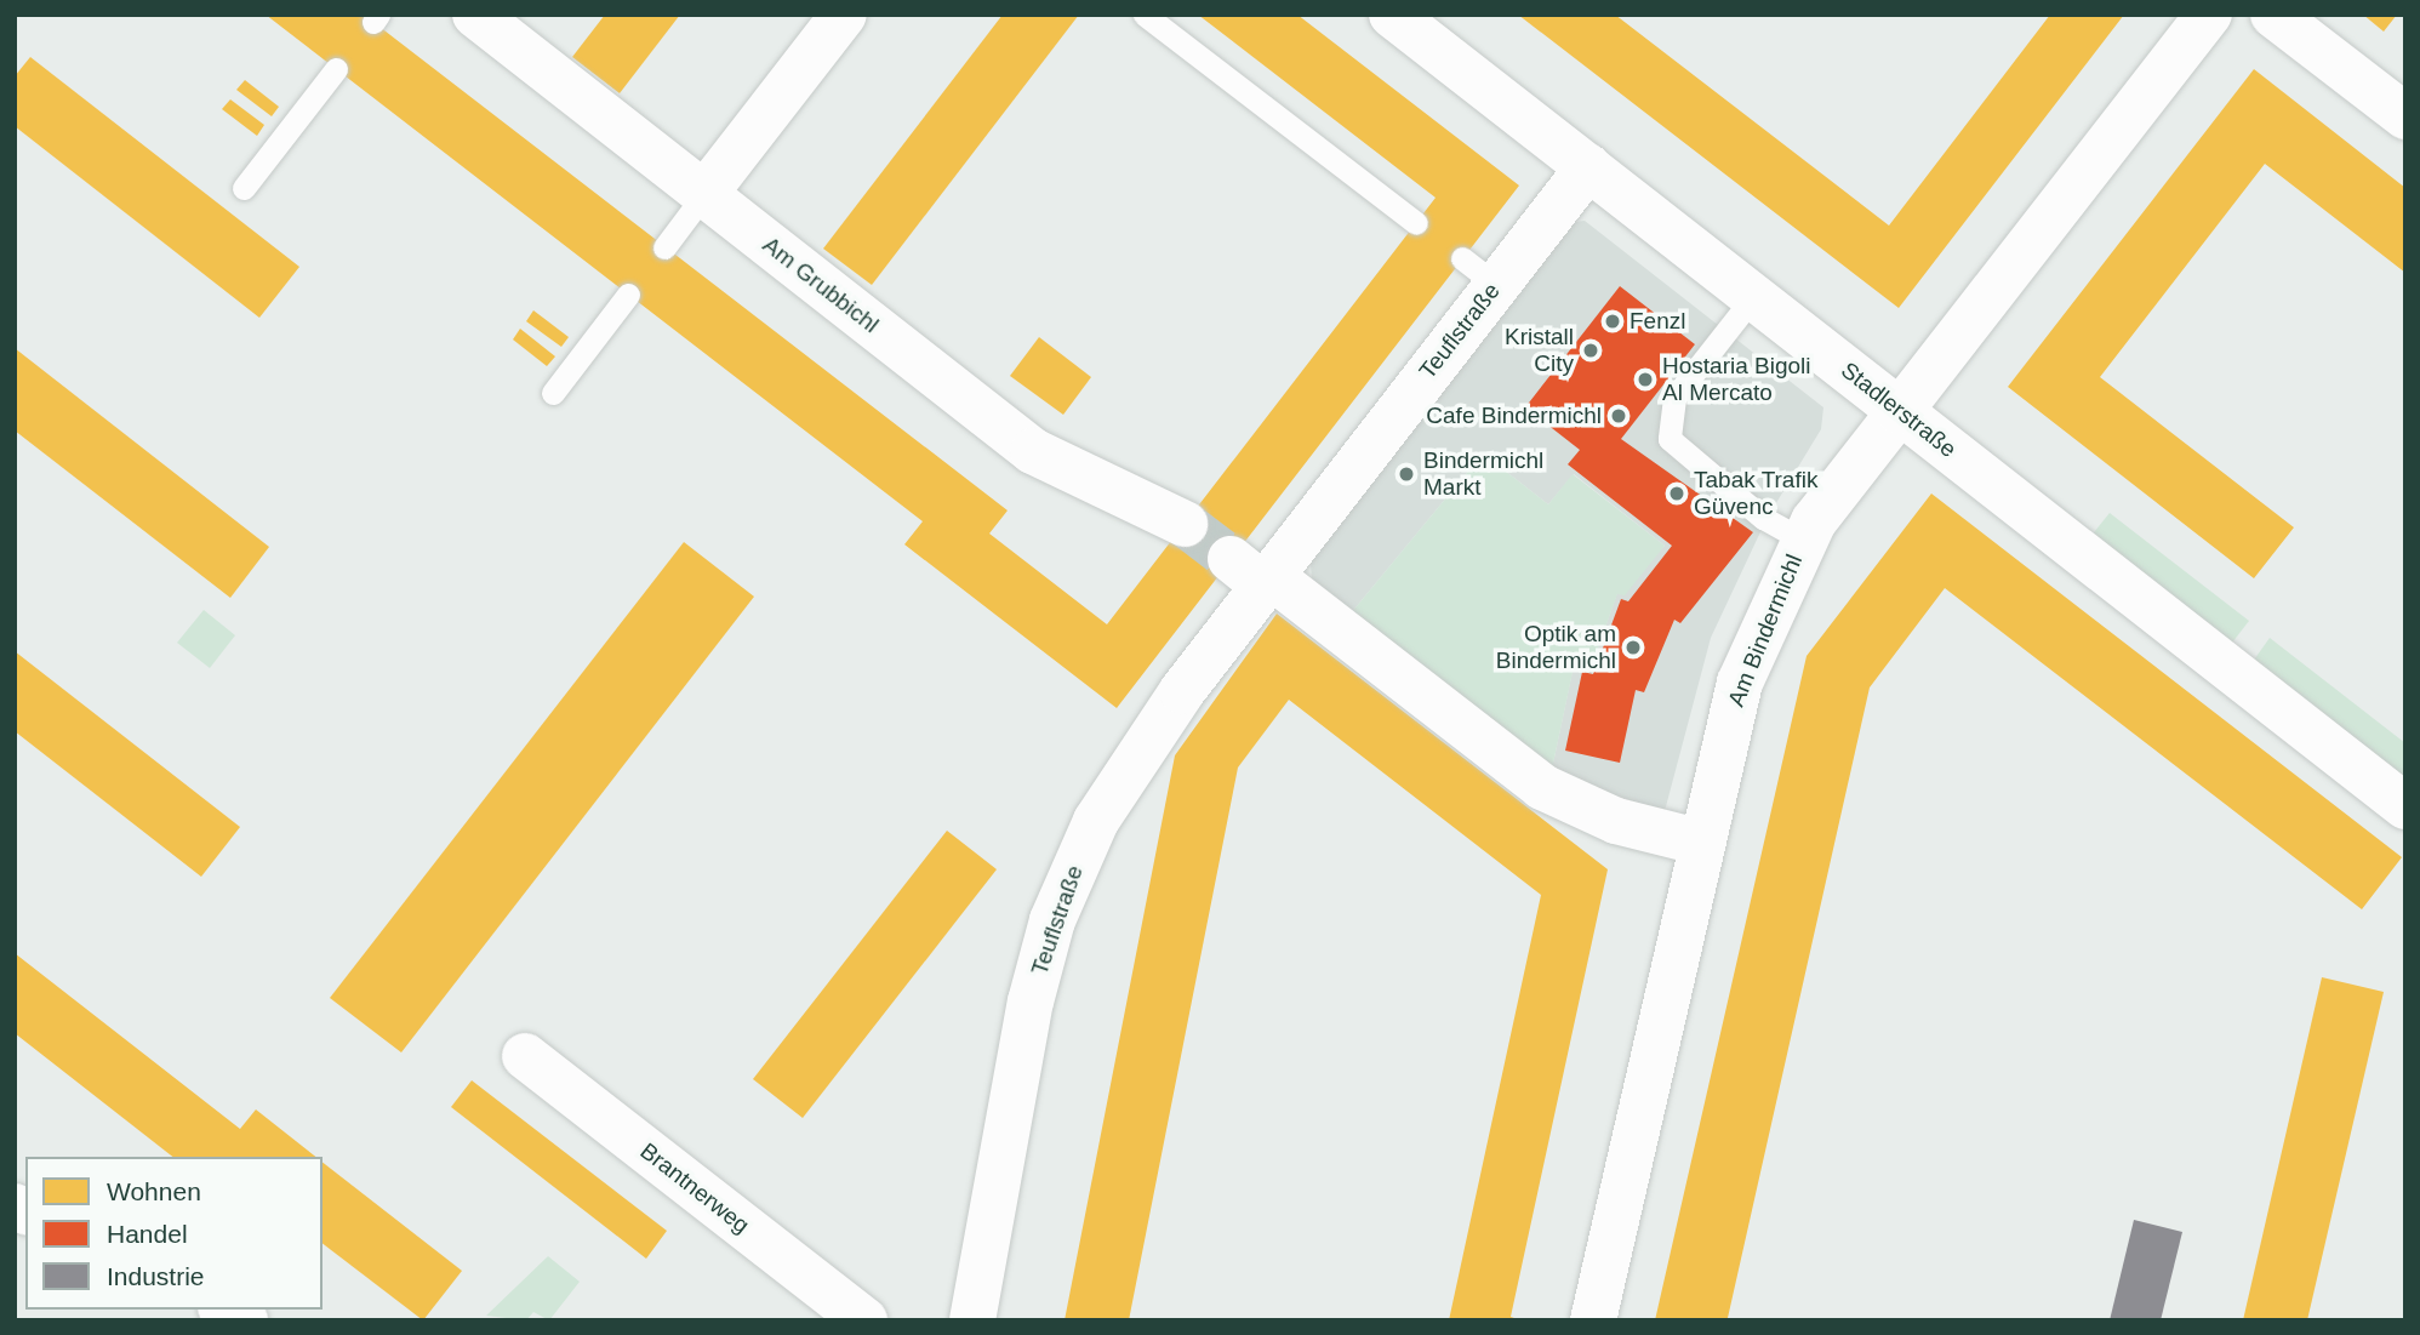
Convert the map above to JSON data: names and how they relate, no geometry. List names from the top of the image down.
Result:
{
  "streets": {
    "street": [
      "Am Grubbichl",
      "Teuflstraße",
      "Stadlerstraße",
      "Am Bindermichl",
      "Brantnerweg"
    ]
  },
  "crossings": [
    ["Teuflstraße", "Stadlerstraße"],
    ["Stadlerstraße", "Am Bindermichl"]
  ],
  "places": [
    "Fenzl",
    "Kristall City",
    "Hostaria Bigoli Al Mercato",
    "Cafe Bindermichl",
    "Bindermichl Markt",
    "Tabak Trafik Güvenc",
    "Optik am Bindermichl"
  ],
  "legend": ["Wohnen", "Handel", "Industrie"]
}
